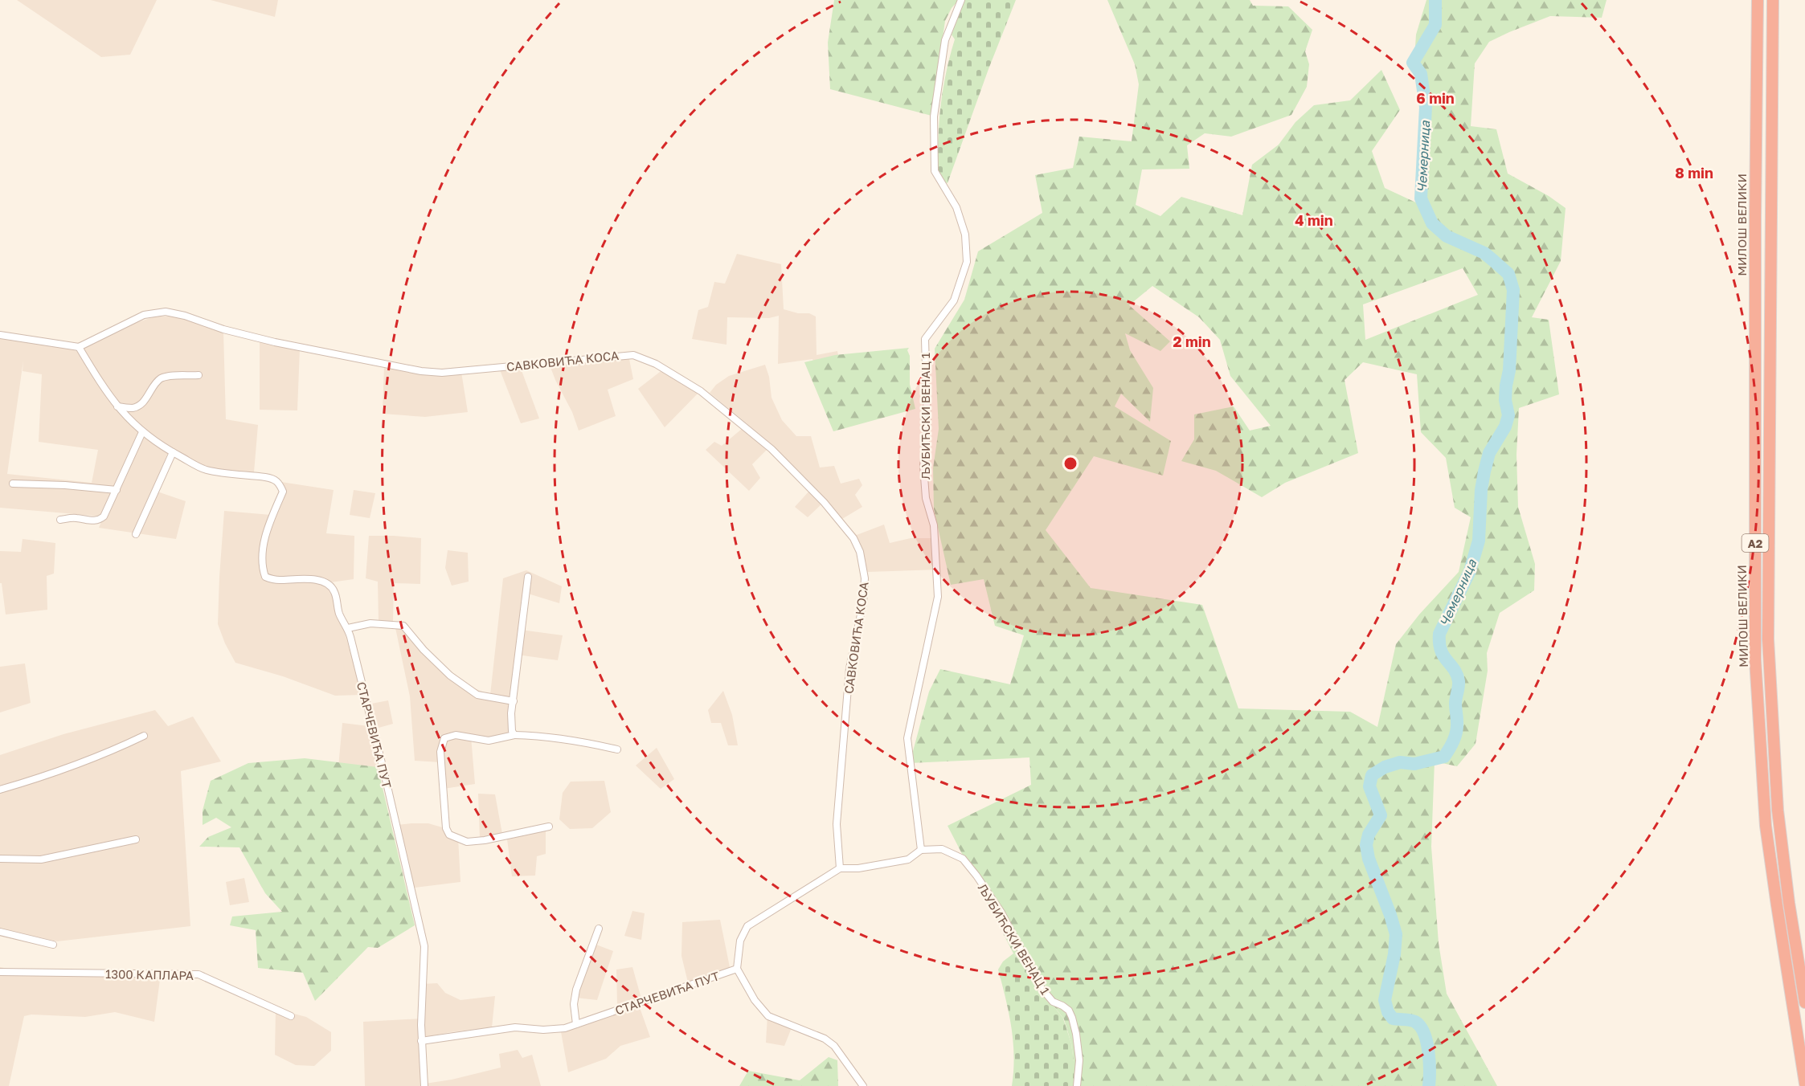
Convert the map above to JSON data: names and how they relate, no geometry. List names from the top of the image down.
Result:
{
  "streets": {
    "highway": ["МИЛОШ ВЕЛИКИ", "A2"],
    "street": [
      "САВКОВИЋА КОСА",
      "ЉУБИЋСКИ ВЕНАЦ 1",
      "СТАРЧЕВИЋА ПУТ",
      "1300 КАПЛАРА"
    ]
  },
  "crossings": [
    ["САВКОВИЋА КОСА", "СТАРЧЕВИЋА ПУТ"]
  ],
  "water": ["Чемерница"],
  "rings": [
    "6 min",
    "8 min",
    "4 min",
    "2 min"
  ]
}
